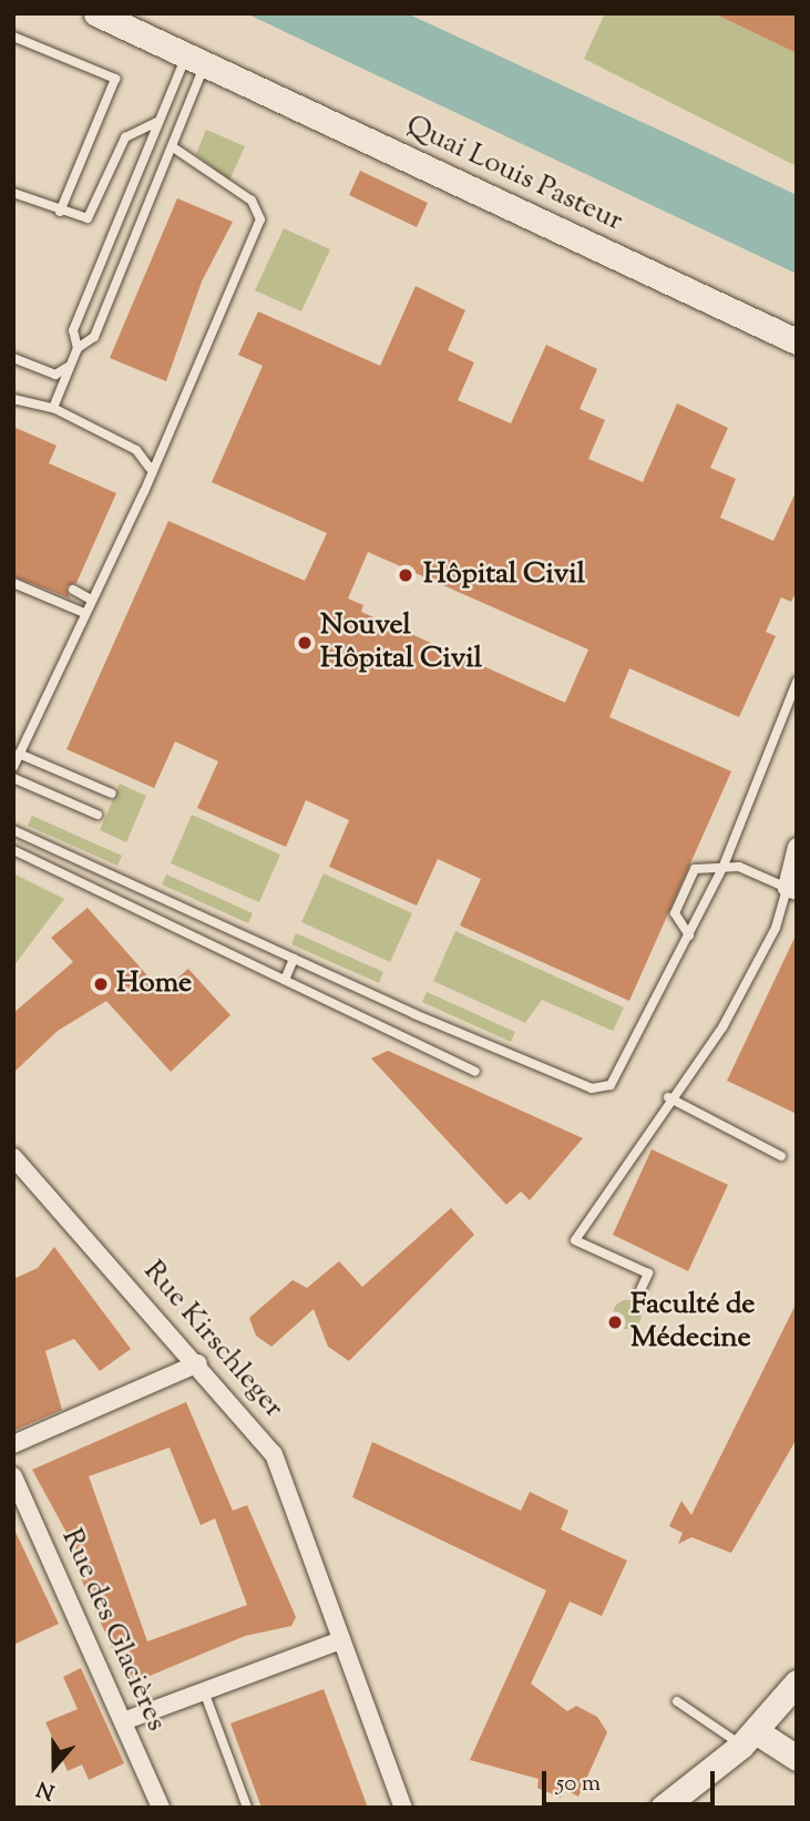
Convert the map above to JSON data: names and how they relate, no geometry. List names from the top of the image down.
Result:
{
  "streets": {
    "main road": ["Quai Louis Pasteur"],
    "street": ["Rue Kirschleger", "Rue des Glacières"]
  },
  "places": [
    "Hôpital Civil",
    "Nouvel Hôpital Civil",
    "Home",
    "Faculté de Médecine"
  ],
  "scale_bar": "50 m",
  "north": "bottom"
}
